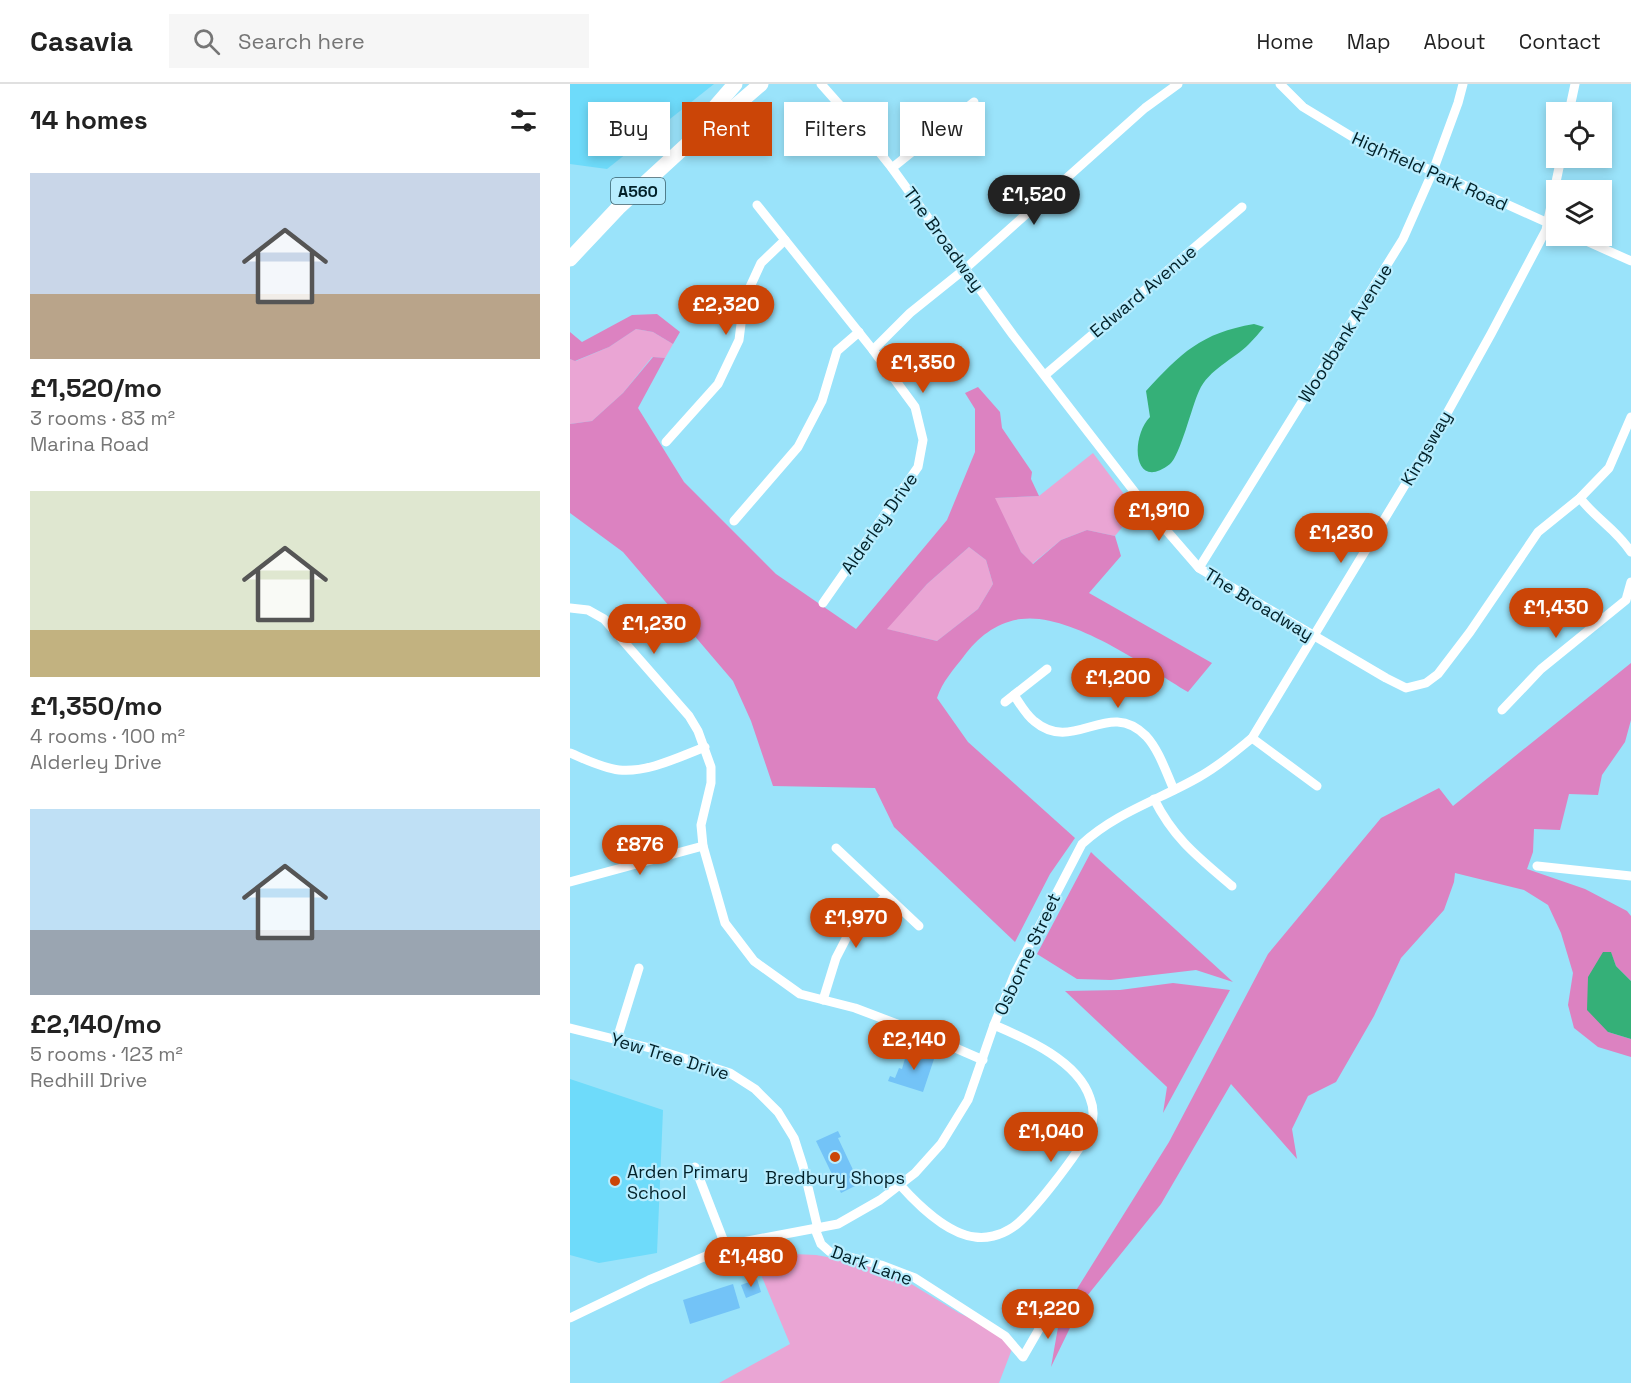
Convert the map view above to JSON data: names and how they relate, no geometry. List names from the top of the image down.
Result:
{
  "streets": {
    "main road": ["A560"],
    "street": [
      "Highfield Park Road",
      "The Broadway",
      "Edward Avenue",
      "Woodbank Avenue",
      "Kingsway",
      "Alderley Drive",
      "Osborne Street",
      "Yew Tree Drive",
      "Dark Lane"
    ]
  },
  "crossings": [
    ["Highfield Park Road", "Woodbank Avenue"],
    ["The Broadway", "Edward Avenue"],
    ["The Broadway", "Woodbank Avenue"],
    ["The Broadway", "Kingsway"],
    ["Kingsway", "Osborne Street"],
    ["Osborne Street", "Yew Tree Drive"],
    ["Osborne Street", "Dark Lane"],
    ["Yew Tree Drive", "Dark Lane"]
  ],
  "places": ["Bredbury Shops", "Arden Primary School"],
  "page": {
    "header": "Casavia",
    "search": "Search here",
    "nav": [
      "Home",
      "Map",
      "About",
      "Contact"
    ],
    "heading": "14 homes",
    "chip": [
      "Buy",
      "Rent",
      "Filters",
      "New"
    ],
    "list": [
      {
        "name": "£1,520/mo",
        "note": "3 rooms · 83 m² · Marina Road"
      },
      {
        "name": "£1,350/mo",
        "note": "4 rooms · 100 m² · Alderley Drive"
      },
      {
        "name": "£2,140/mo",
        "note": "5 rooms · 123 m² · Redhill Drive"
      }
    ],
    "price": [
      "£1,520",
      "£2,320",
      "£1,350",
      "£1,910",
      "£1,230",
      "£1,430",
      "£1,230",
      "£1,200",
      "£876",
      "£1,970",
      "£2,140",
      "£1,040",
      "£1,480",
      "£1,220"
    ]
  }
}
